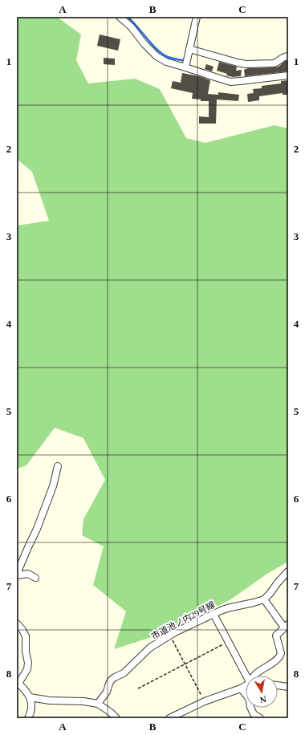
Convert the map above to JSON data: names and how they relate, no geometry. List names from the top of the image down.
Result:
{
  "streets": {
    "street": ["市道池ノ内29号線"]
  },
  "north": "bottom",
  "grid": {
    "columns": ["A", "B", "C"],
    "rows": [
      "1",
      "2",
      "3",
      "4",
      "5",
      "6",
      "7",
      "8"
    ]
  }
}
